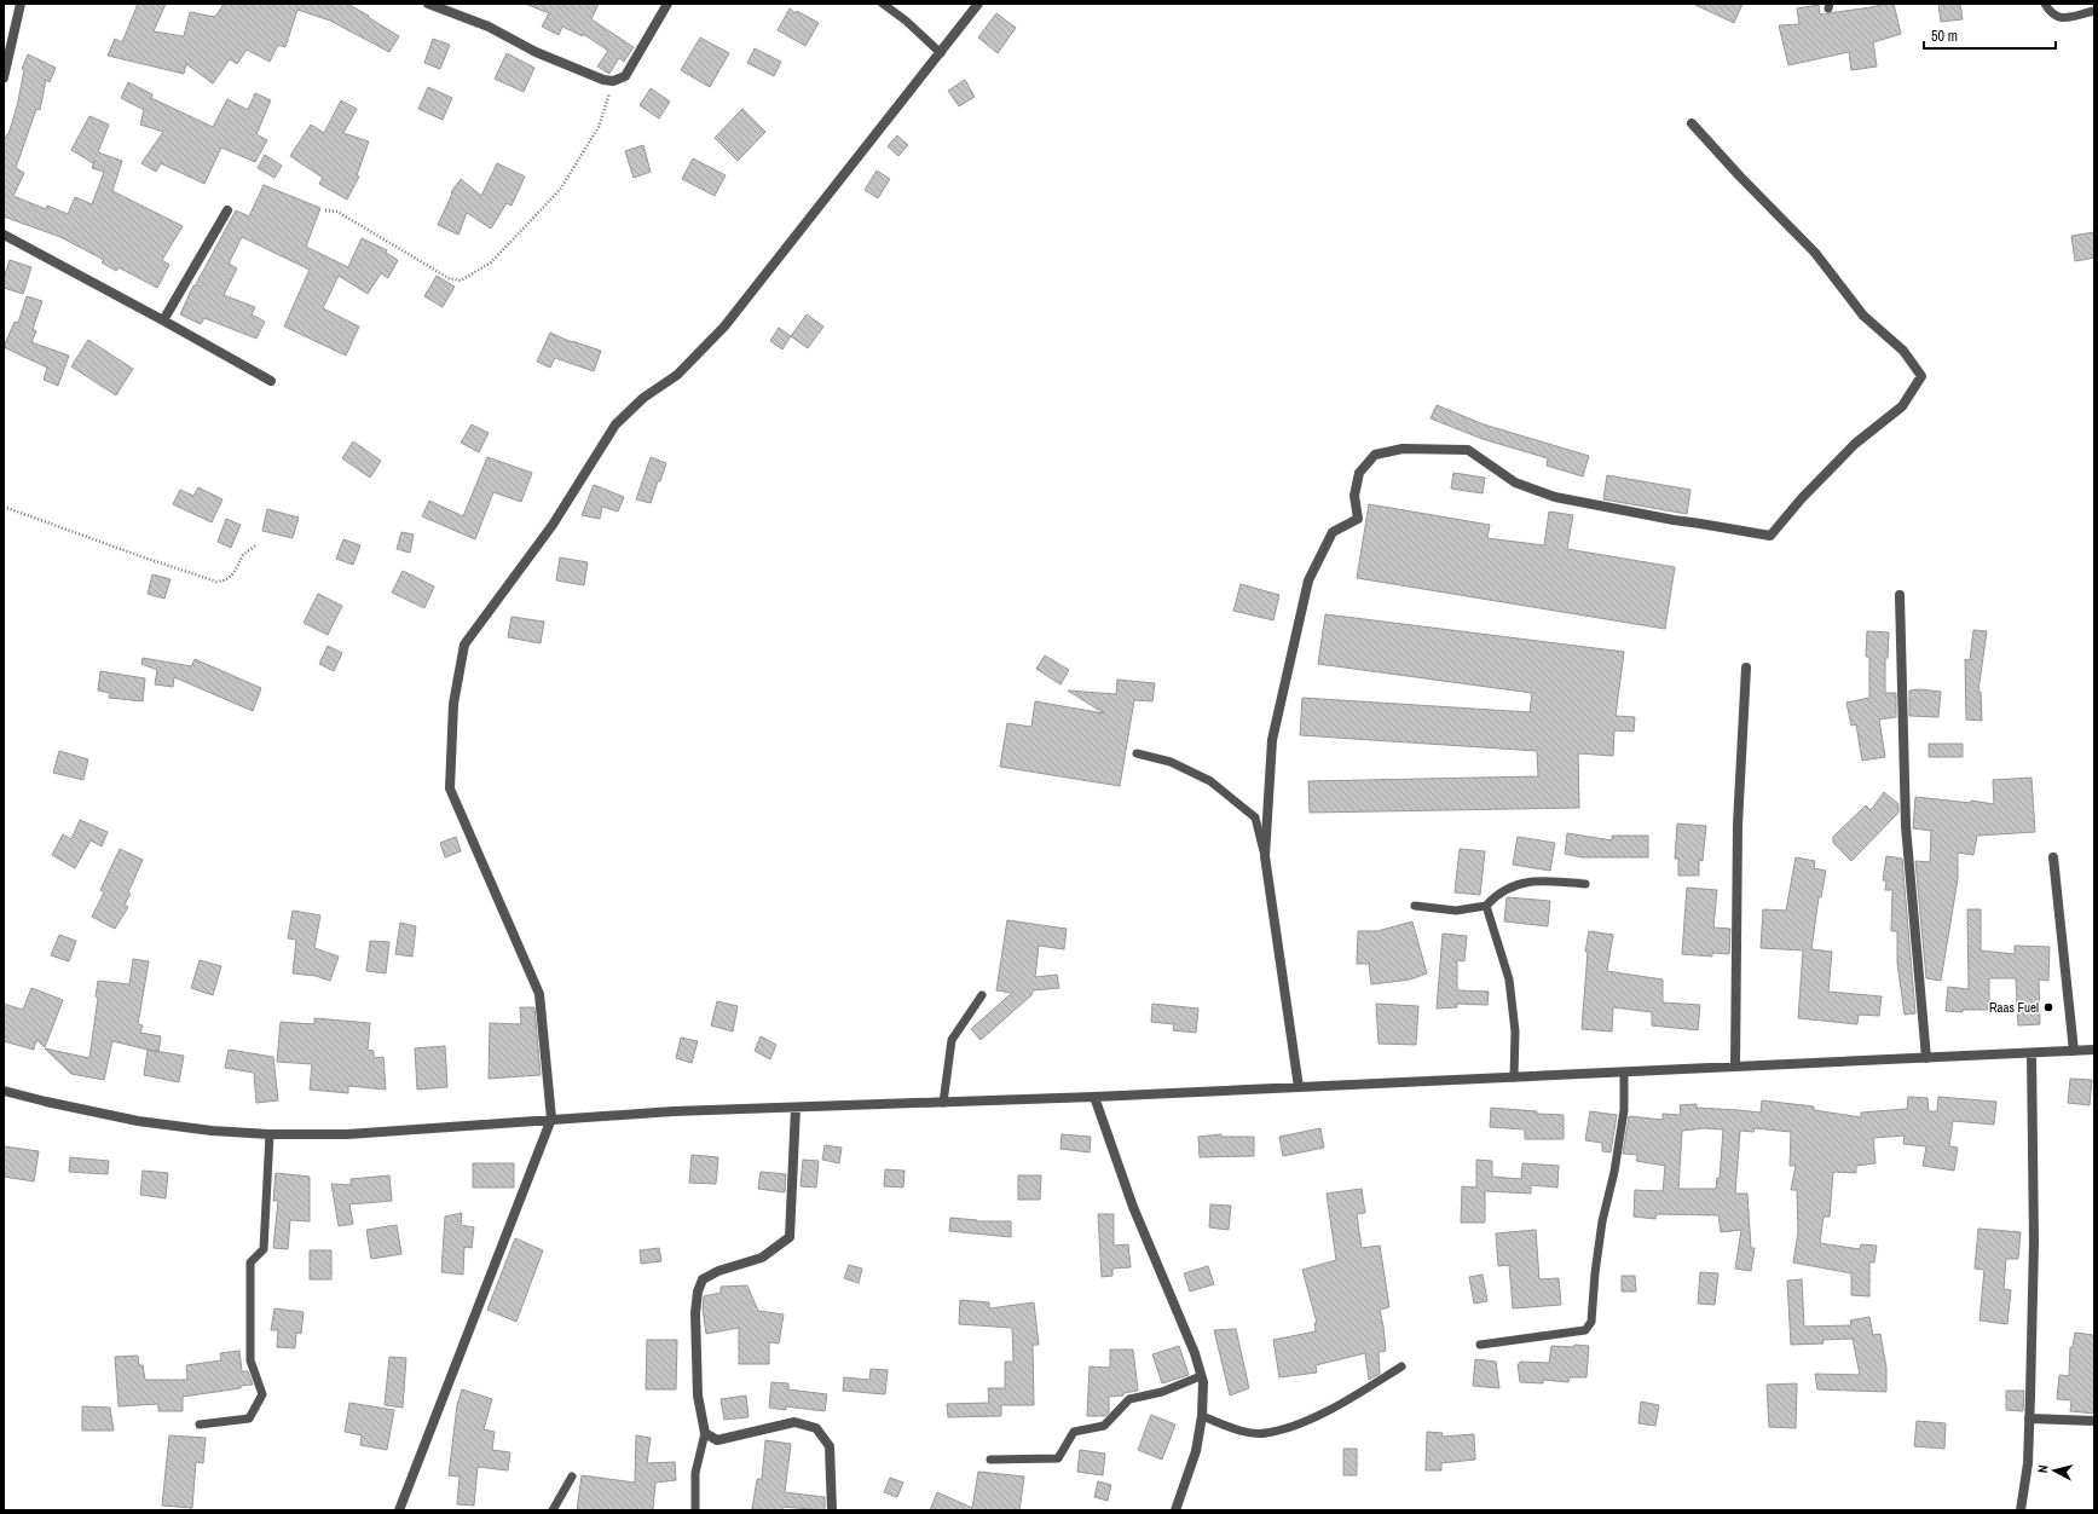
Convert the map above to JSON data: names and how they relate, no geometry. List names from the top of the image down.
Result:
{
  "places": ["Raas Fuel"],
  "scale_bar": "50 m",
  "north": "left"
}
